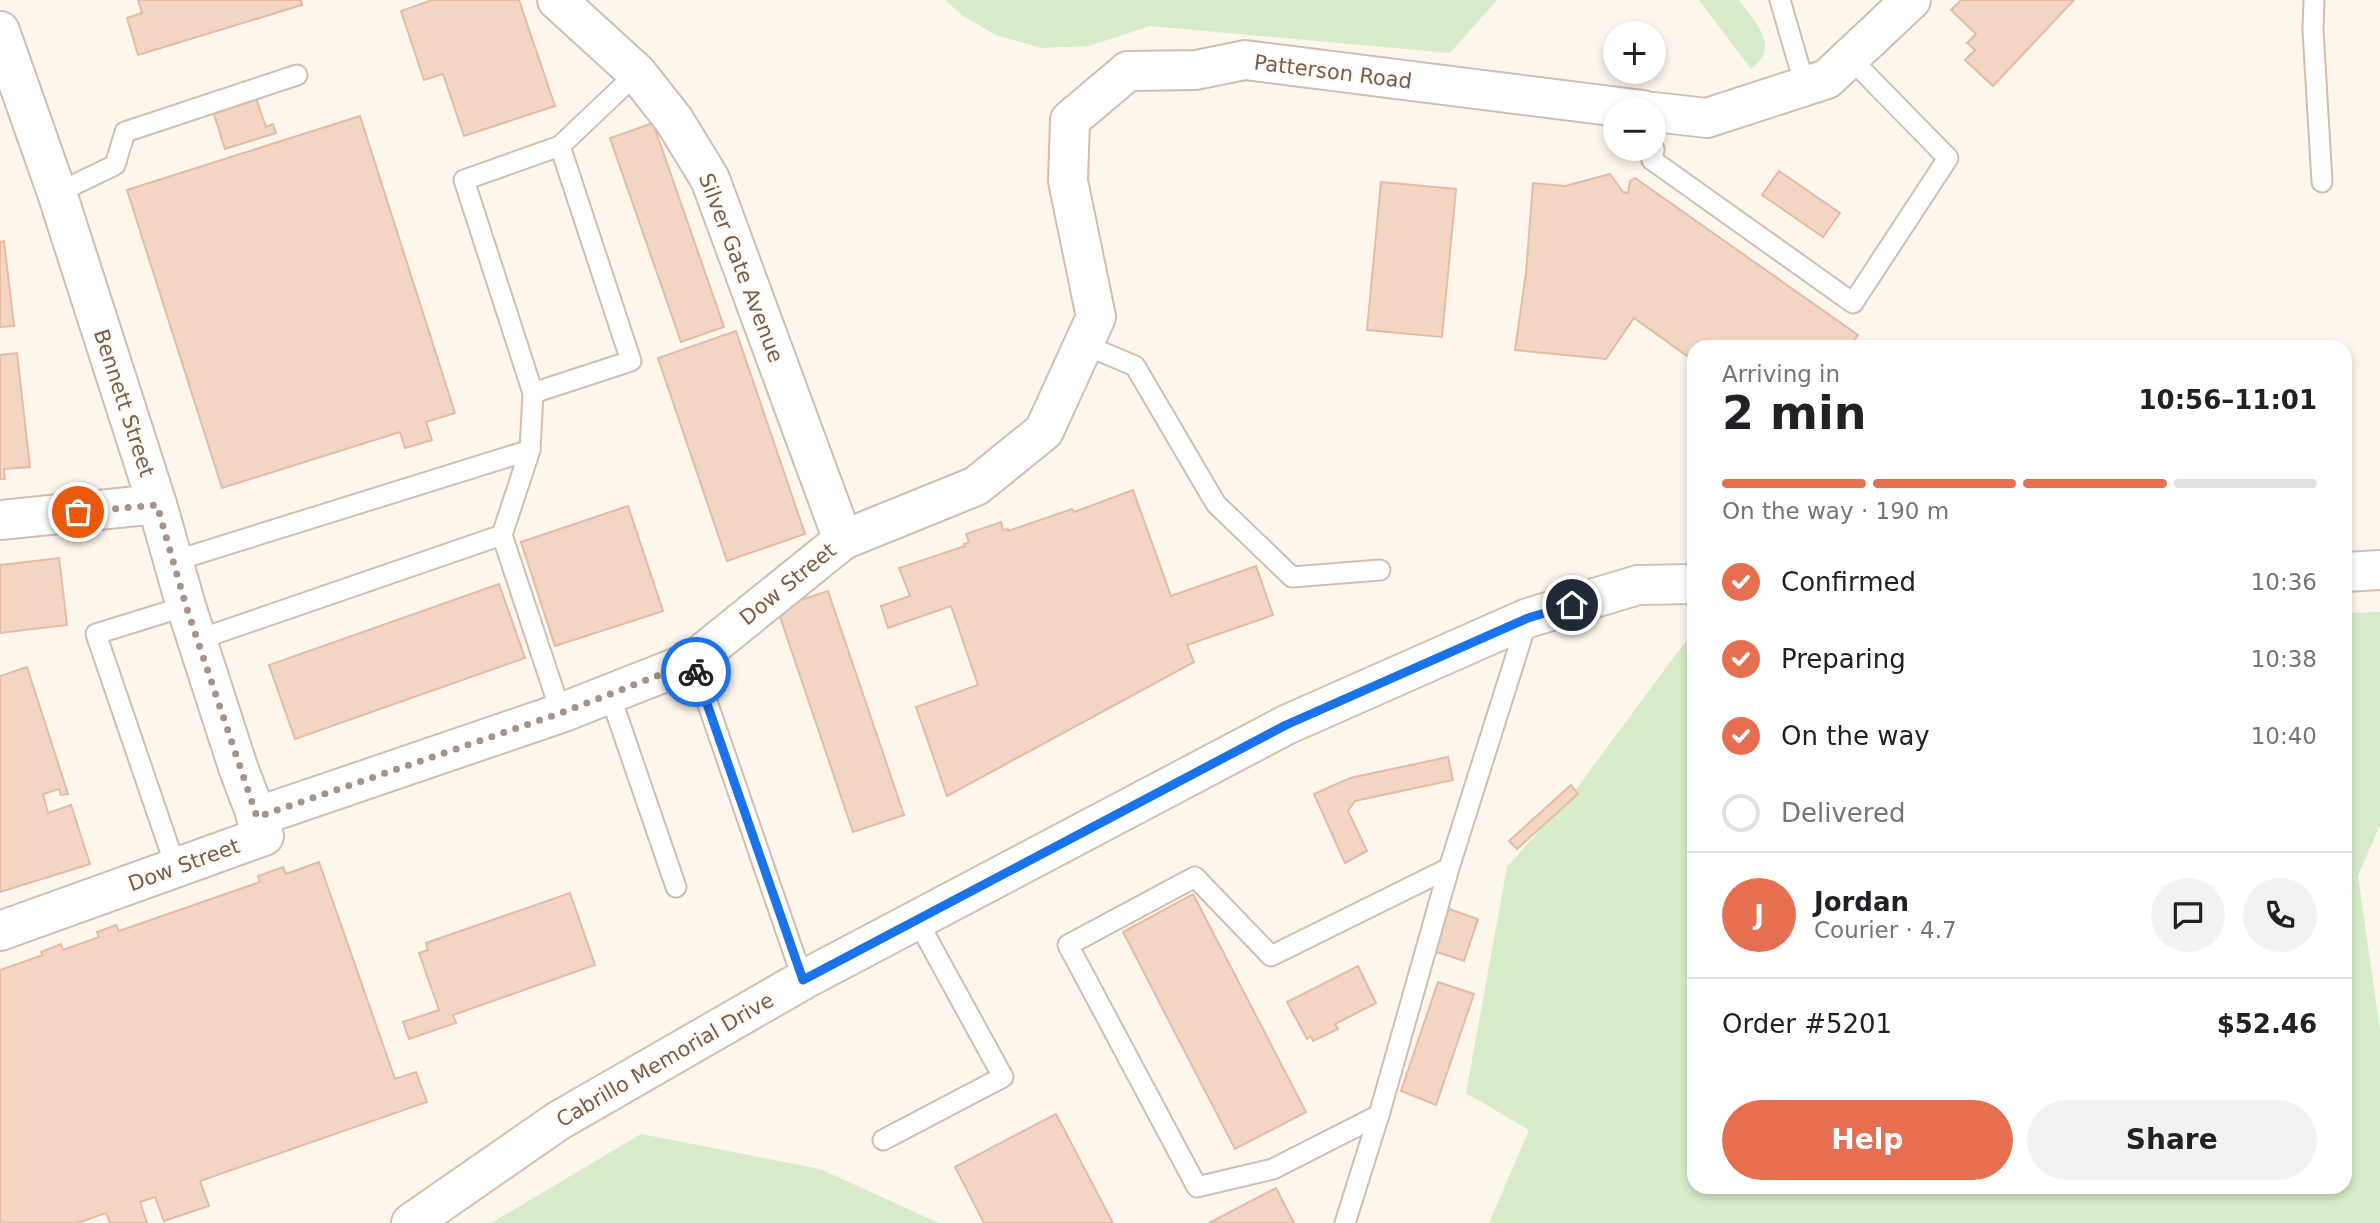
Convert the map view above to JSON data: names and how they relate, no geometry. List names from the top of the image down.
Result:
{
  "streets": {
    "street": [
      "Patterson Road",
      "Silver Gate Avenue",
      "Bennett Street",
      "Dow Street",
      "Cabrillo Memorial Drive"
    ]
  },
  "crossings": [
    ["Patterson Road", "Dow Street"],
    ["Silver Gate Avenue", "Dow Street"],
    ["Bennett Street", "Dow Street"]
  ],
  "page": {
    "map_buttons": ["+", "−"],
    "heading": ["2 min", "Arriving in", "10:56–11:01"],
    "panel": [
      "Jordan",
      "Courier · 4.7",
      "Order #5201",
      "$52.46"
    ],
    "bar": "On the way · 190 m",
    "list": [
      ["Confirmed", "10:36"],
      ["Preparing", "10:38"],
      ["On the way", "10:40"],
      "Delivered"
    ],
    "round": "J",
    "buttons": ["Help", "Share"]
  }
}
